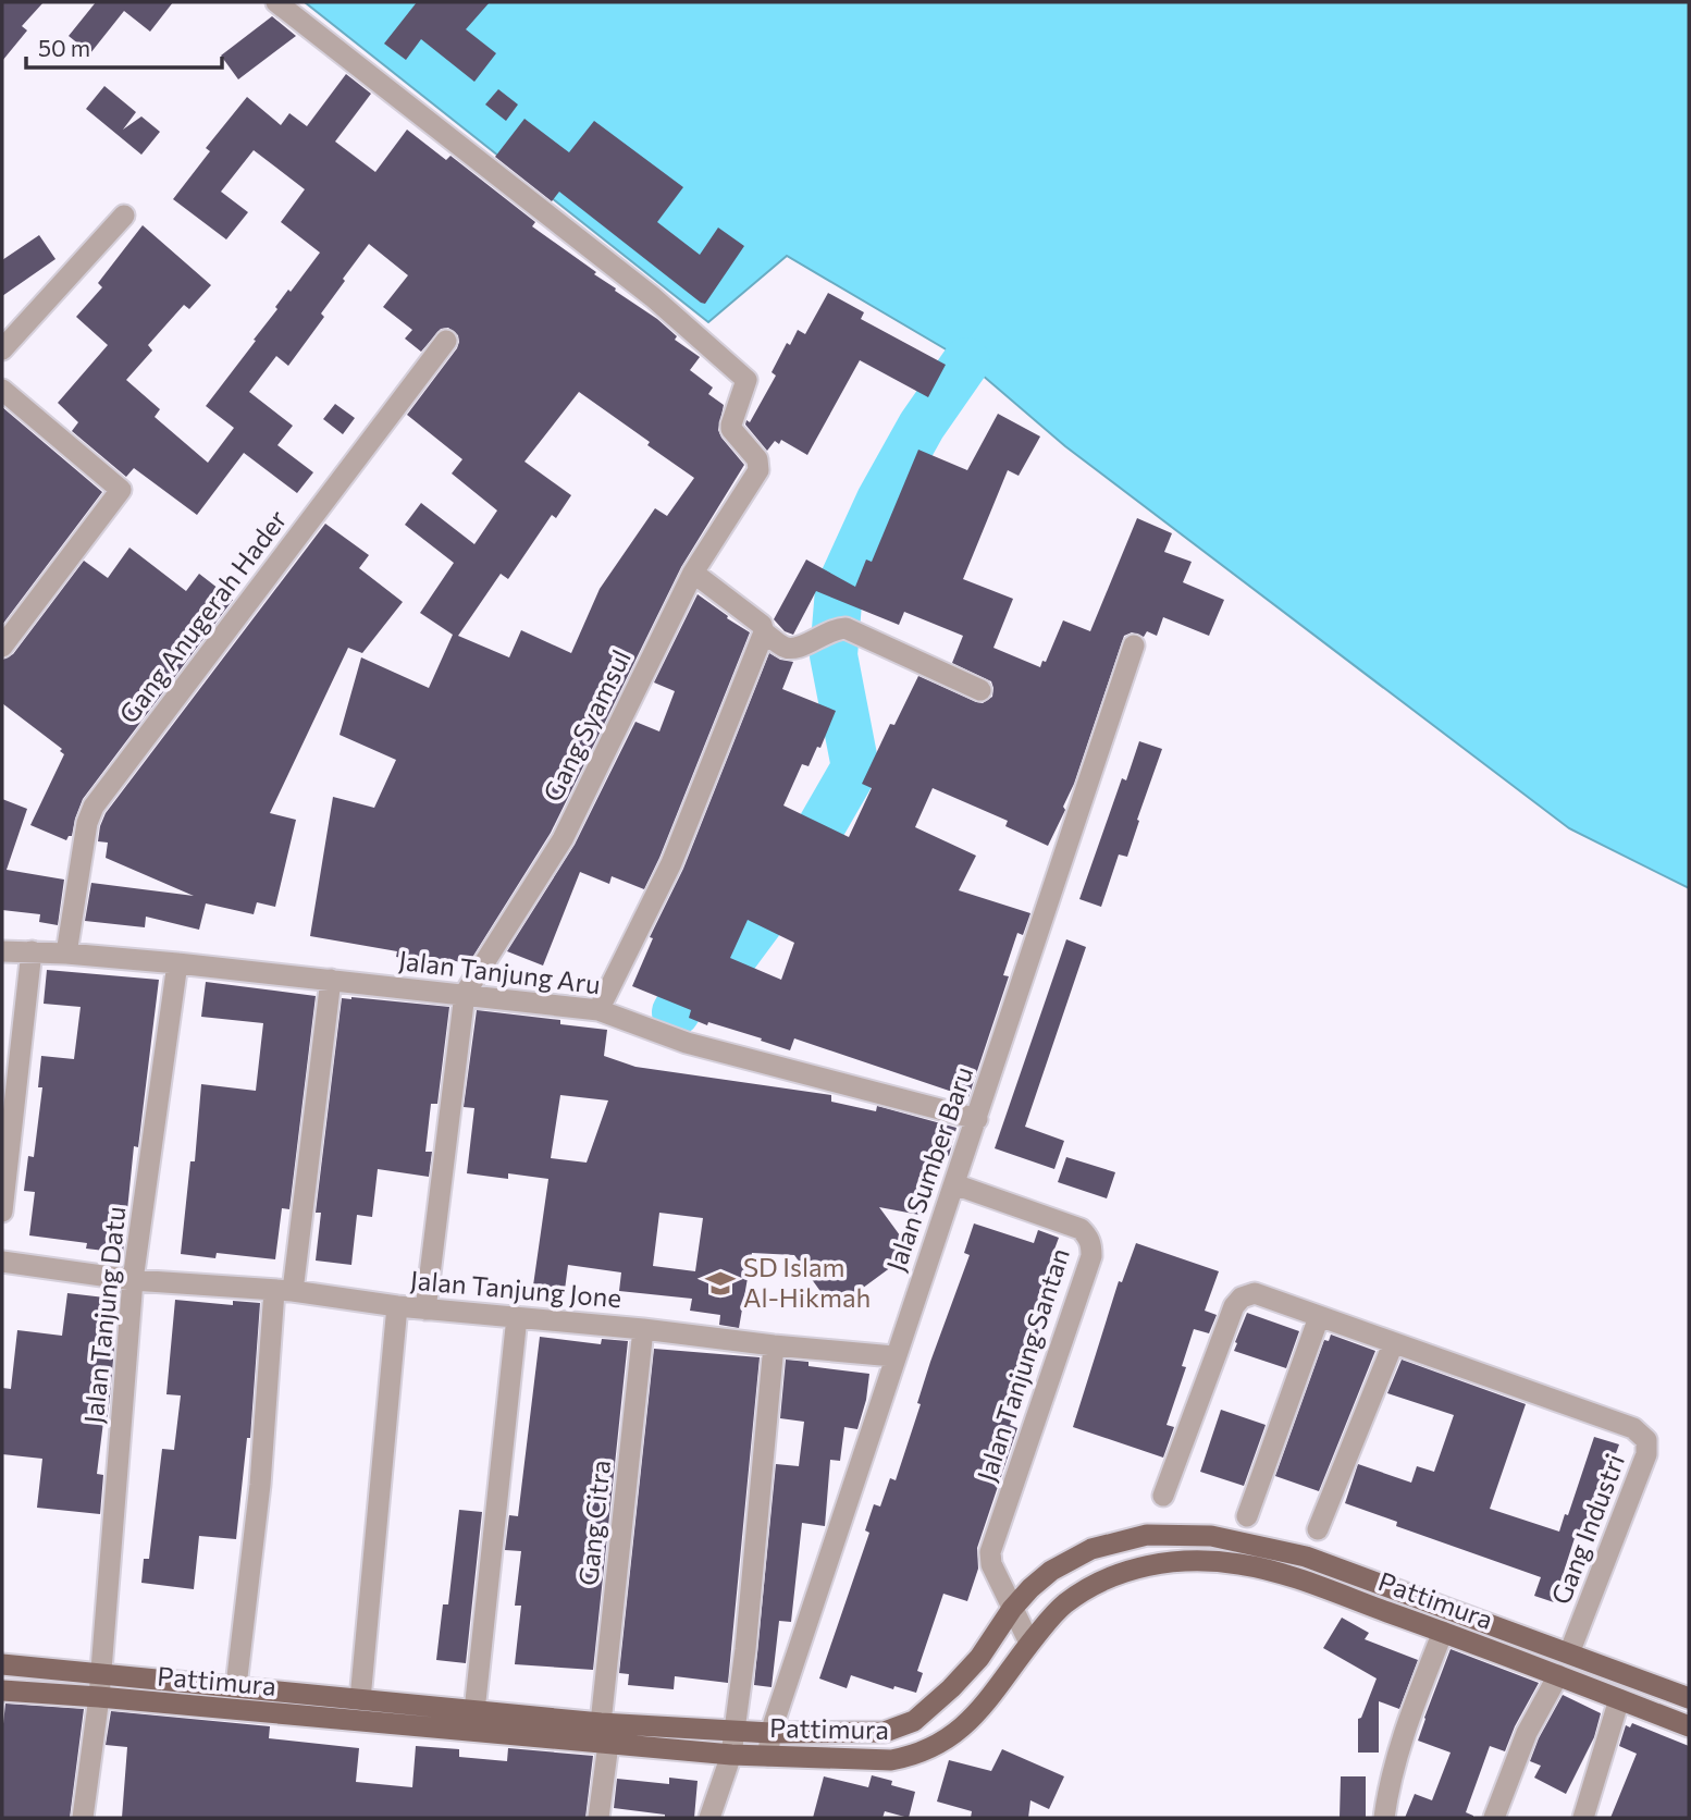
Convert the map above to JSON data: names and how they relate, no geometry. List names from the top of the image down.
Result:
{
  "streets": {
    "main road": ["Pattimura"],
    "street": [
      "Gang Anugerah Hader",
      "Gang Syamsul",
      "Jalan Tanjung Aru",
      "Jalan Sumber Baru",
      "Jalan Tanjung Jone",
      "Jalan Tanjung Datu",
      "Jalan Tanjung Santan",
      "Gang Citra",
      "Gang Industri"
    ]
  },
  "crossings": [
    ["Gang Anugerah Hader", "Jalan Tanjung Aru"],
    ["Gang Syamsul", "Jalan Tanjung Aru"],
    ["Jalan Tanjung Aru", "Jalan Sumber Baru"],
    ["Jalan Tanjung Aru", "Jalan Tanjung Datu"],
    ["Jalan Sumber Baru", "Jalan Tanjung Jone"],
    ["Jalan Sumber Baru", "Jalan Tanjung Santan"],
    ["Jalan Sumber Baru", "Pattimura"],
    ["Jalan Tanjung Jone", "Jalan Tanjung Datu"],
    ["Jalan Tanjung Jone", "Gang Citra"],
    ["Jalan Tanjung Datu", "Pattimura"],
    ["Jalan Tanjung Santan", "Pattimura"],
    ["Gang Citra", "Pattimura"],
    ["Gang Industri", "Pattimura"]
  ],
  "places": {
    "school or university": ["SD Islam Al-Hikmah"]
  },
  "scale_bar": "50 m"
}
